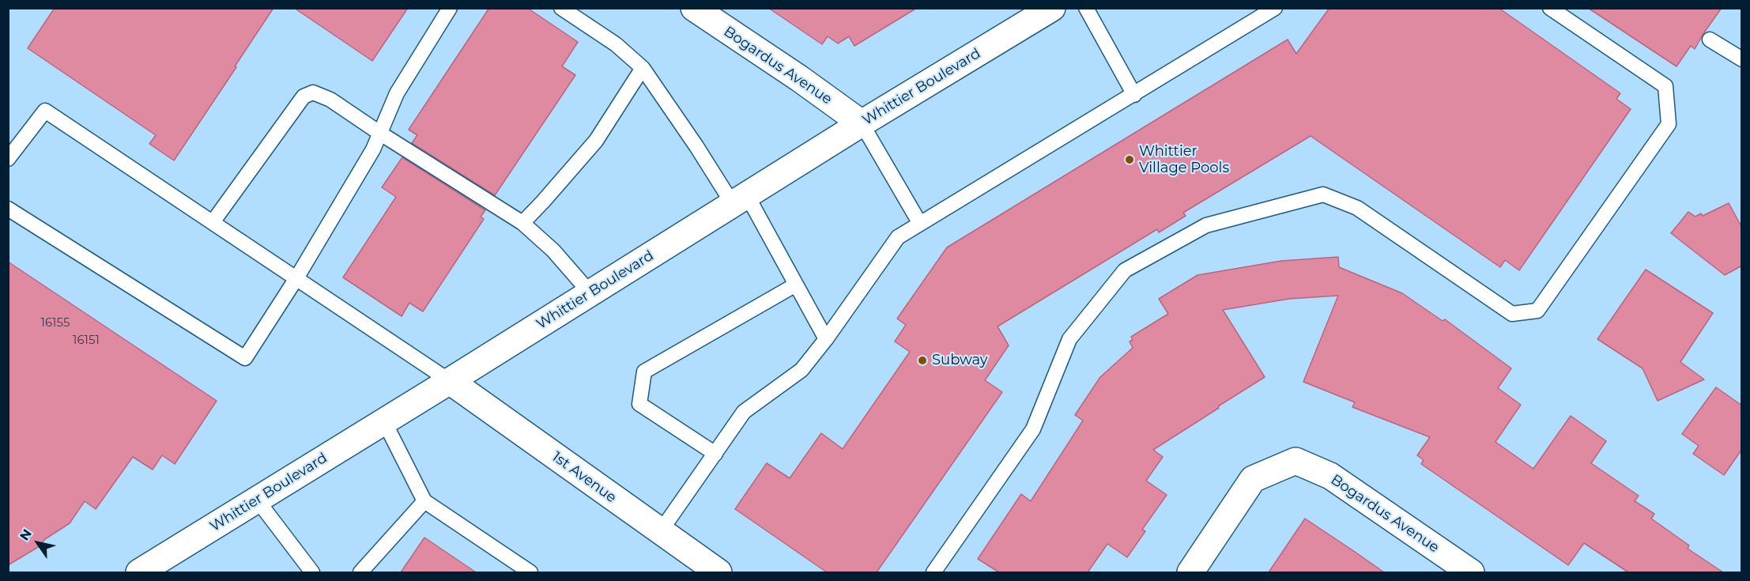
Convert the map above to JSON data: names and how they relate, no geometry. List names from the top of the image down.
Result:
{
  "streets": {
    "main road": ["Bogardus Avenue", "Whittier Boulevard", "1st Avenue"]
  },
  "crossings": [
    ["Bogardus Avenue", "Whittier Boulevard"],
    ["Whittier Boulevard", "1st Avenue"]
  ],
  "places": ["Whittier Village Pools", "Subway"],
  "house_numbers": ["16155", "16151"],
  "north": "top left"
}
